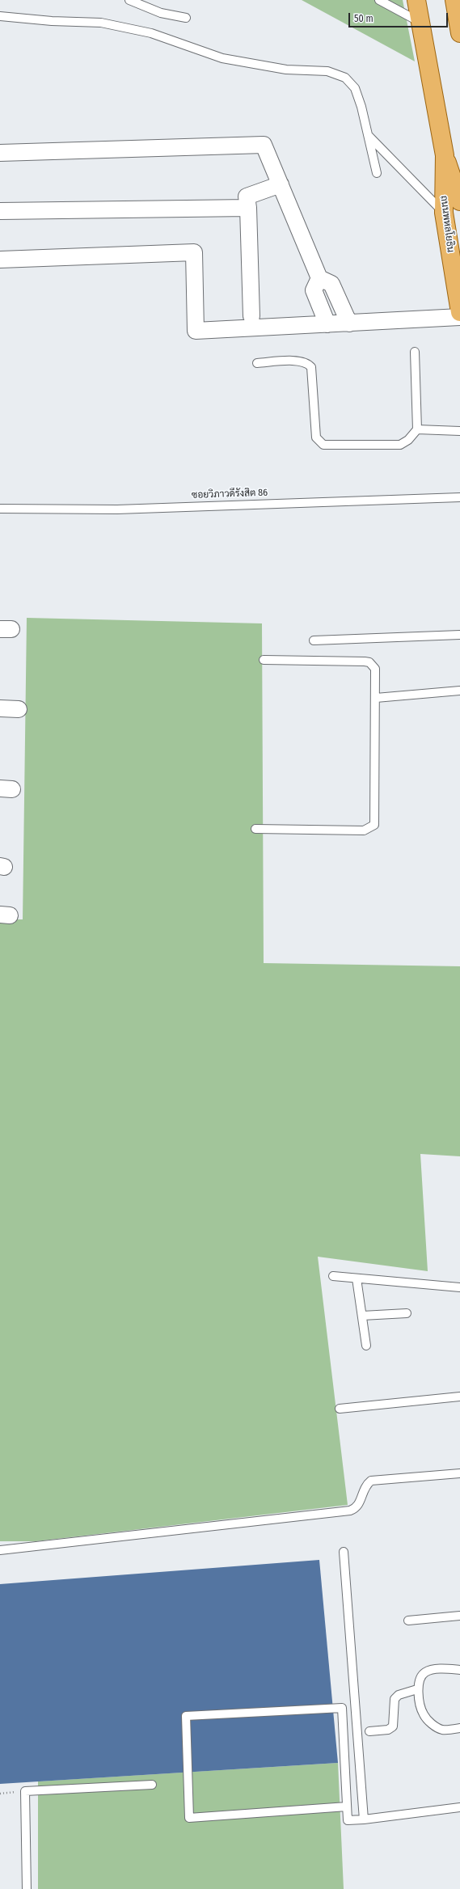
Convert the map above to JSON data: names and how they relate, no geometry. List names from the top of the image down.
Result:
{
  "streets": {
    "main road": ["ถนนพหลโยธิน"],
    "lane": ["ซอยวิภาวดีรังสิต 86"]
  },
  "scale_bar": "50 m"
}
